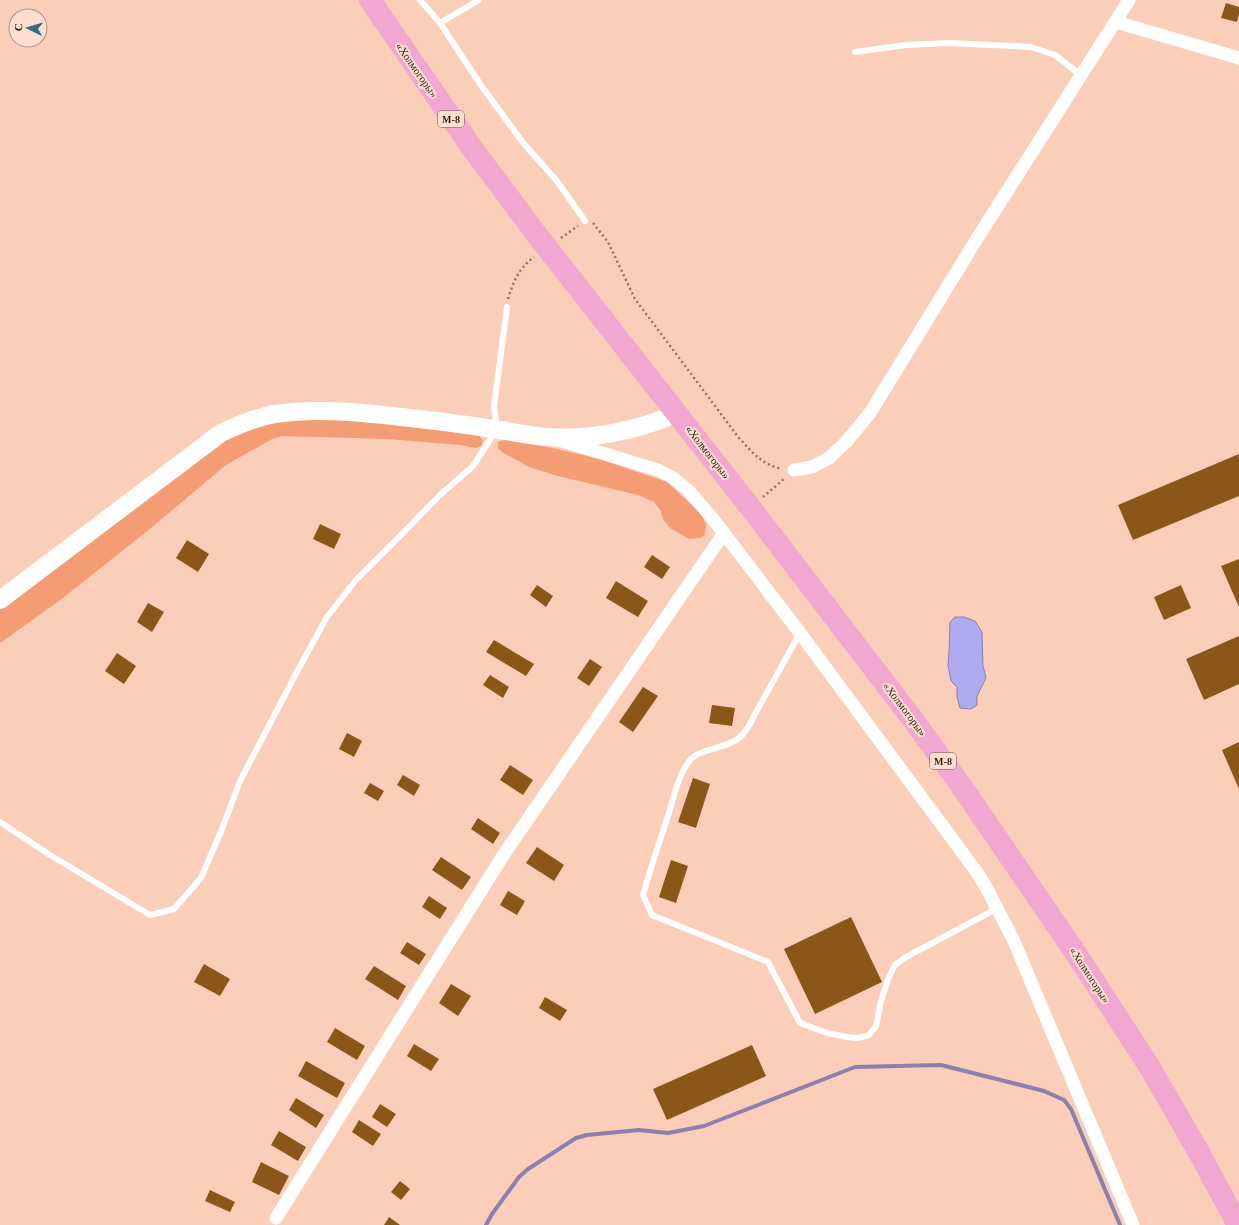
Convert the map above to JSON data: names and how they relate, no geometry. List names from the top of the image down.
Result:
{
  "streets": {
    "highway": ["«Холмогоры»", "М-8"]
  },
  "north": "left"
}
